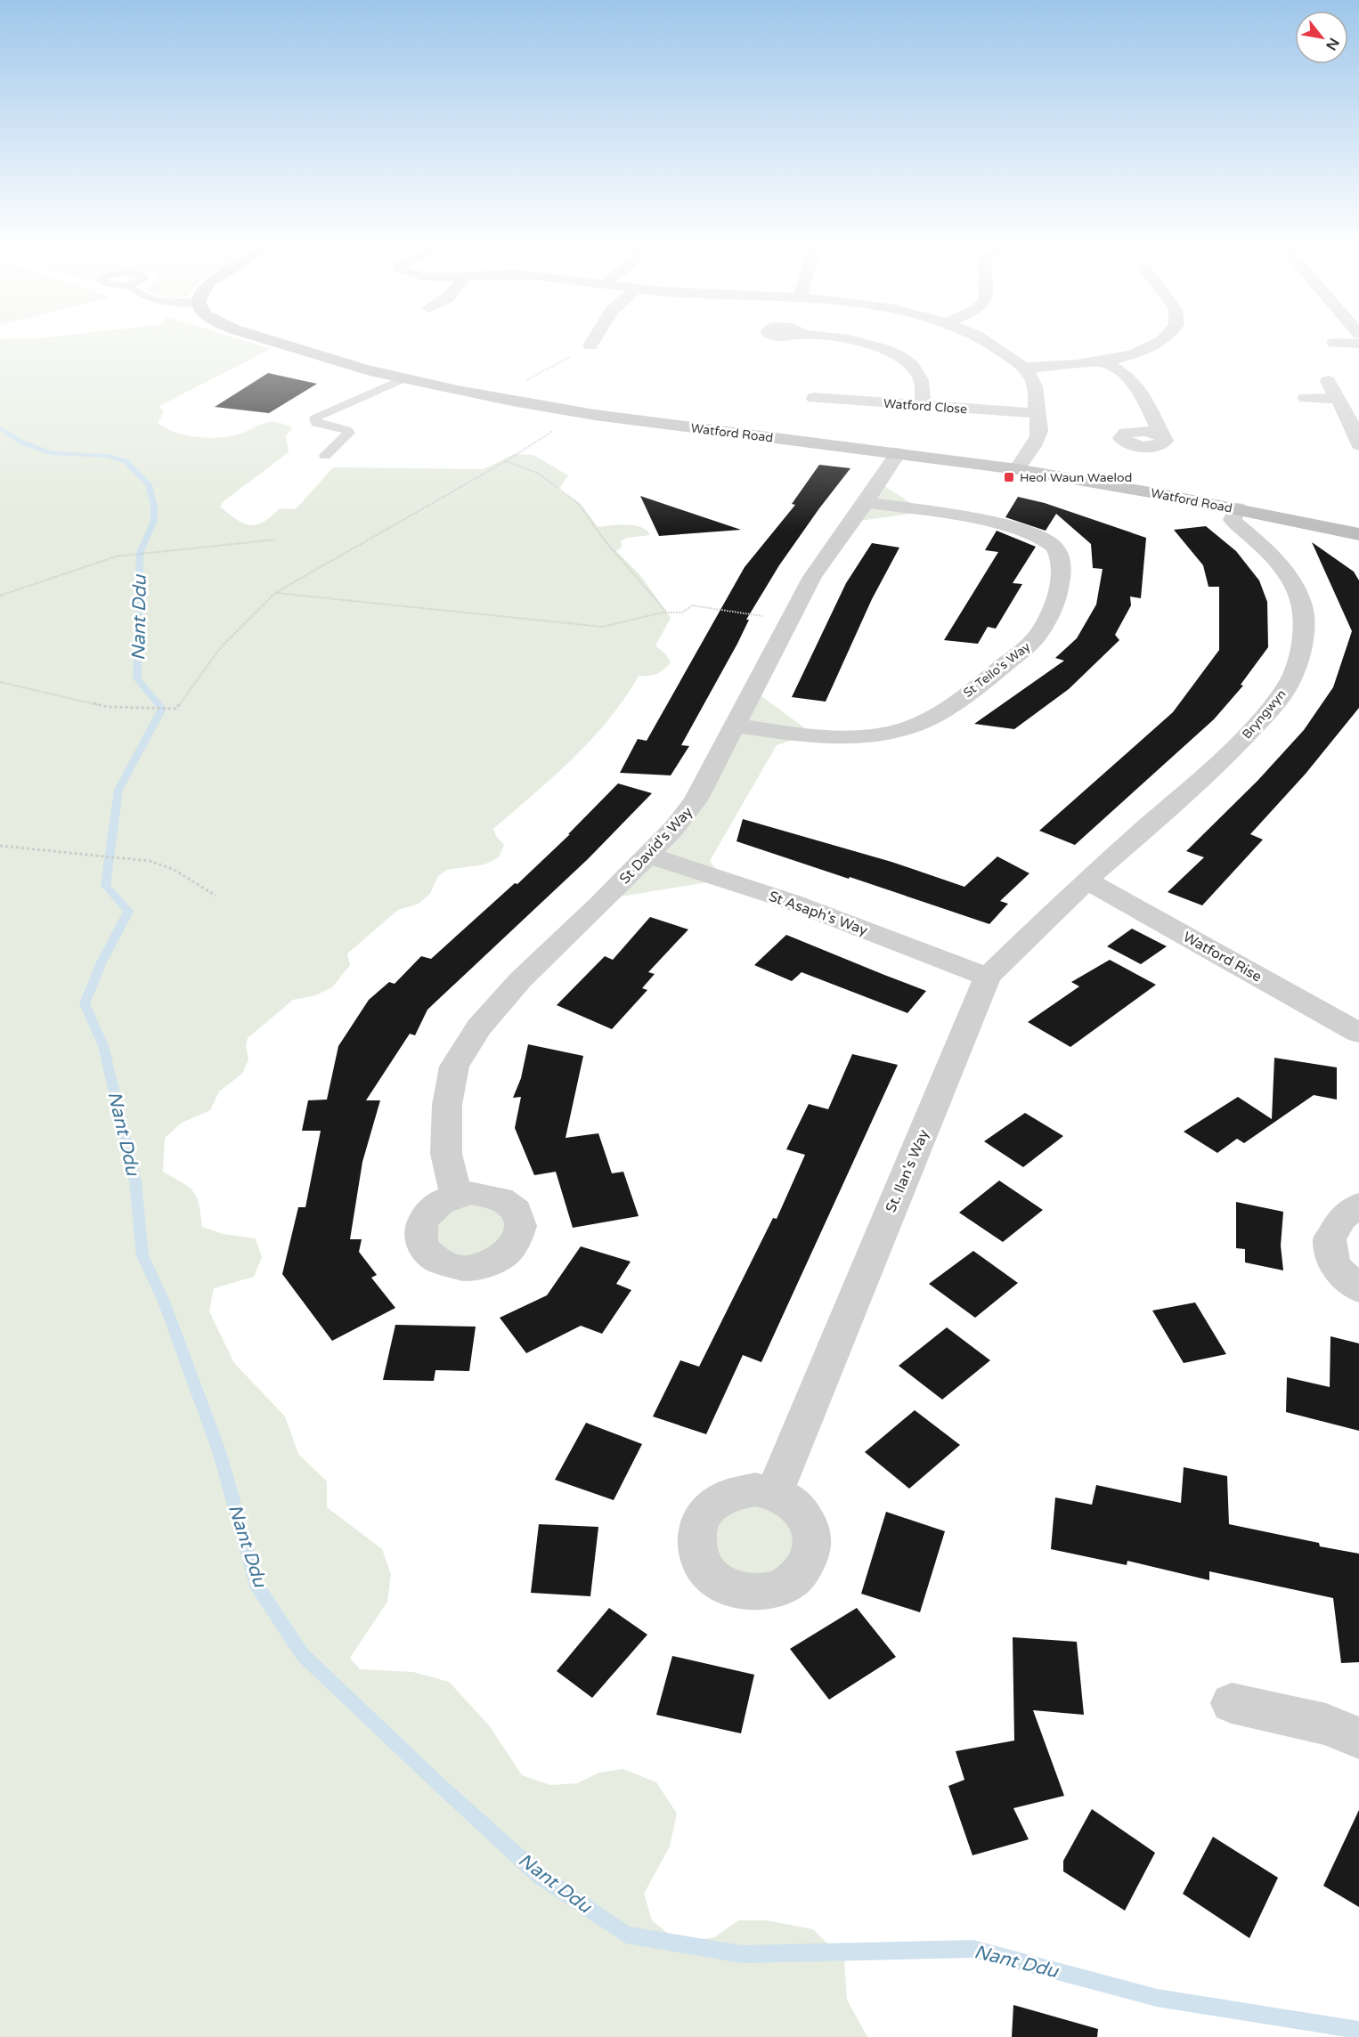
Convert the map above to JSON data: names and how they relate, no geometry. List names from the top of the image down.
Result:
{
  "streets": {
    "street": [
      "Watford Close",
      "Watford Road",
      "St Teilo's Way",
      "Bryngwyn",
      "St David's Way",
      "St Asaph's Way",
      "Watford Rise",
      "St. Ilan's Way"
    ]
  },
  "crossings": [
    ["Watford Road", "Bryngwyn"],
    ["Watford Road", "St David's Way"],
    ["St Teilo's Way", "St David's Way"],
    ["Bryngwyn", "Watford Rise"],
    ["Bryngwyn", "St. Ilan's Way"],
    ["St David's Way", "St Asaph's Way"],
    ["St Asaph's Way", "St. Ilan's Way"],
    ["Watford Rise", "St. Ilan's Way"]
  ],
  "water": ["Nant Ddu"],
  "places": {
    "transit": ["Heol Waun Waelod"]
  },
  "north": "bottom right"
}
